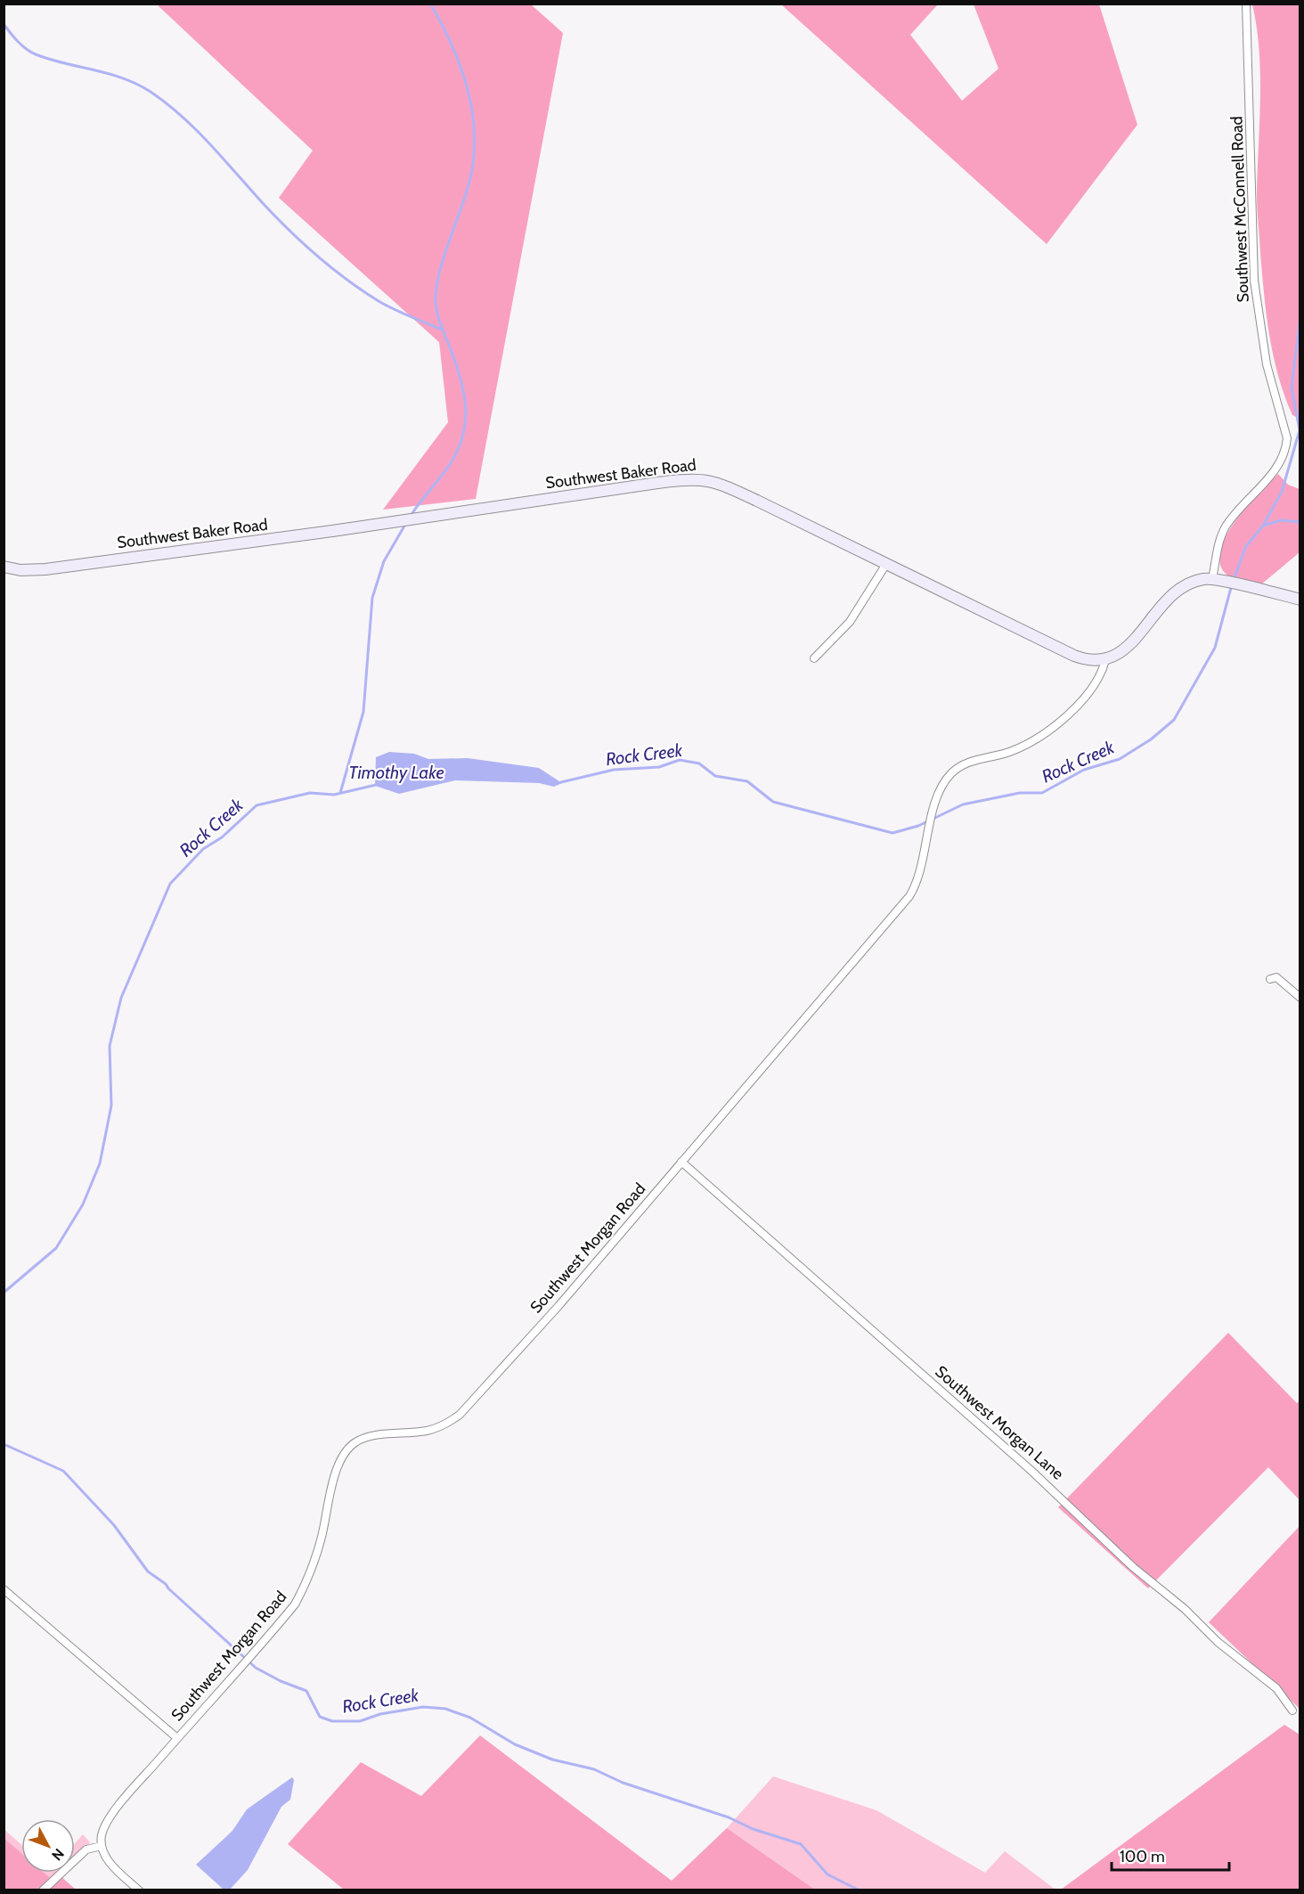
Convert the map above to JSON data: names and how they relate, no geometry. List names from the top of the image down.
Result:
{
  "streets": {
    "main road": ["Southwest Baker Road"],
    "street": ["Southwest McConnell Road", "Southwest Morgan Road", "Southwest Morgan Lane"]
  },
  "crossings": [
    ["Southwest Baker Road", "Southwest Morgan Road"],
    ["Southwest Morgan Road", "Southwest Morgan Lane"]
  ],
  "water": ["Rock Creek", "Timothy Lake"],
  "scale_bar": "100 m",
  "north": "bottom right"
}
